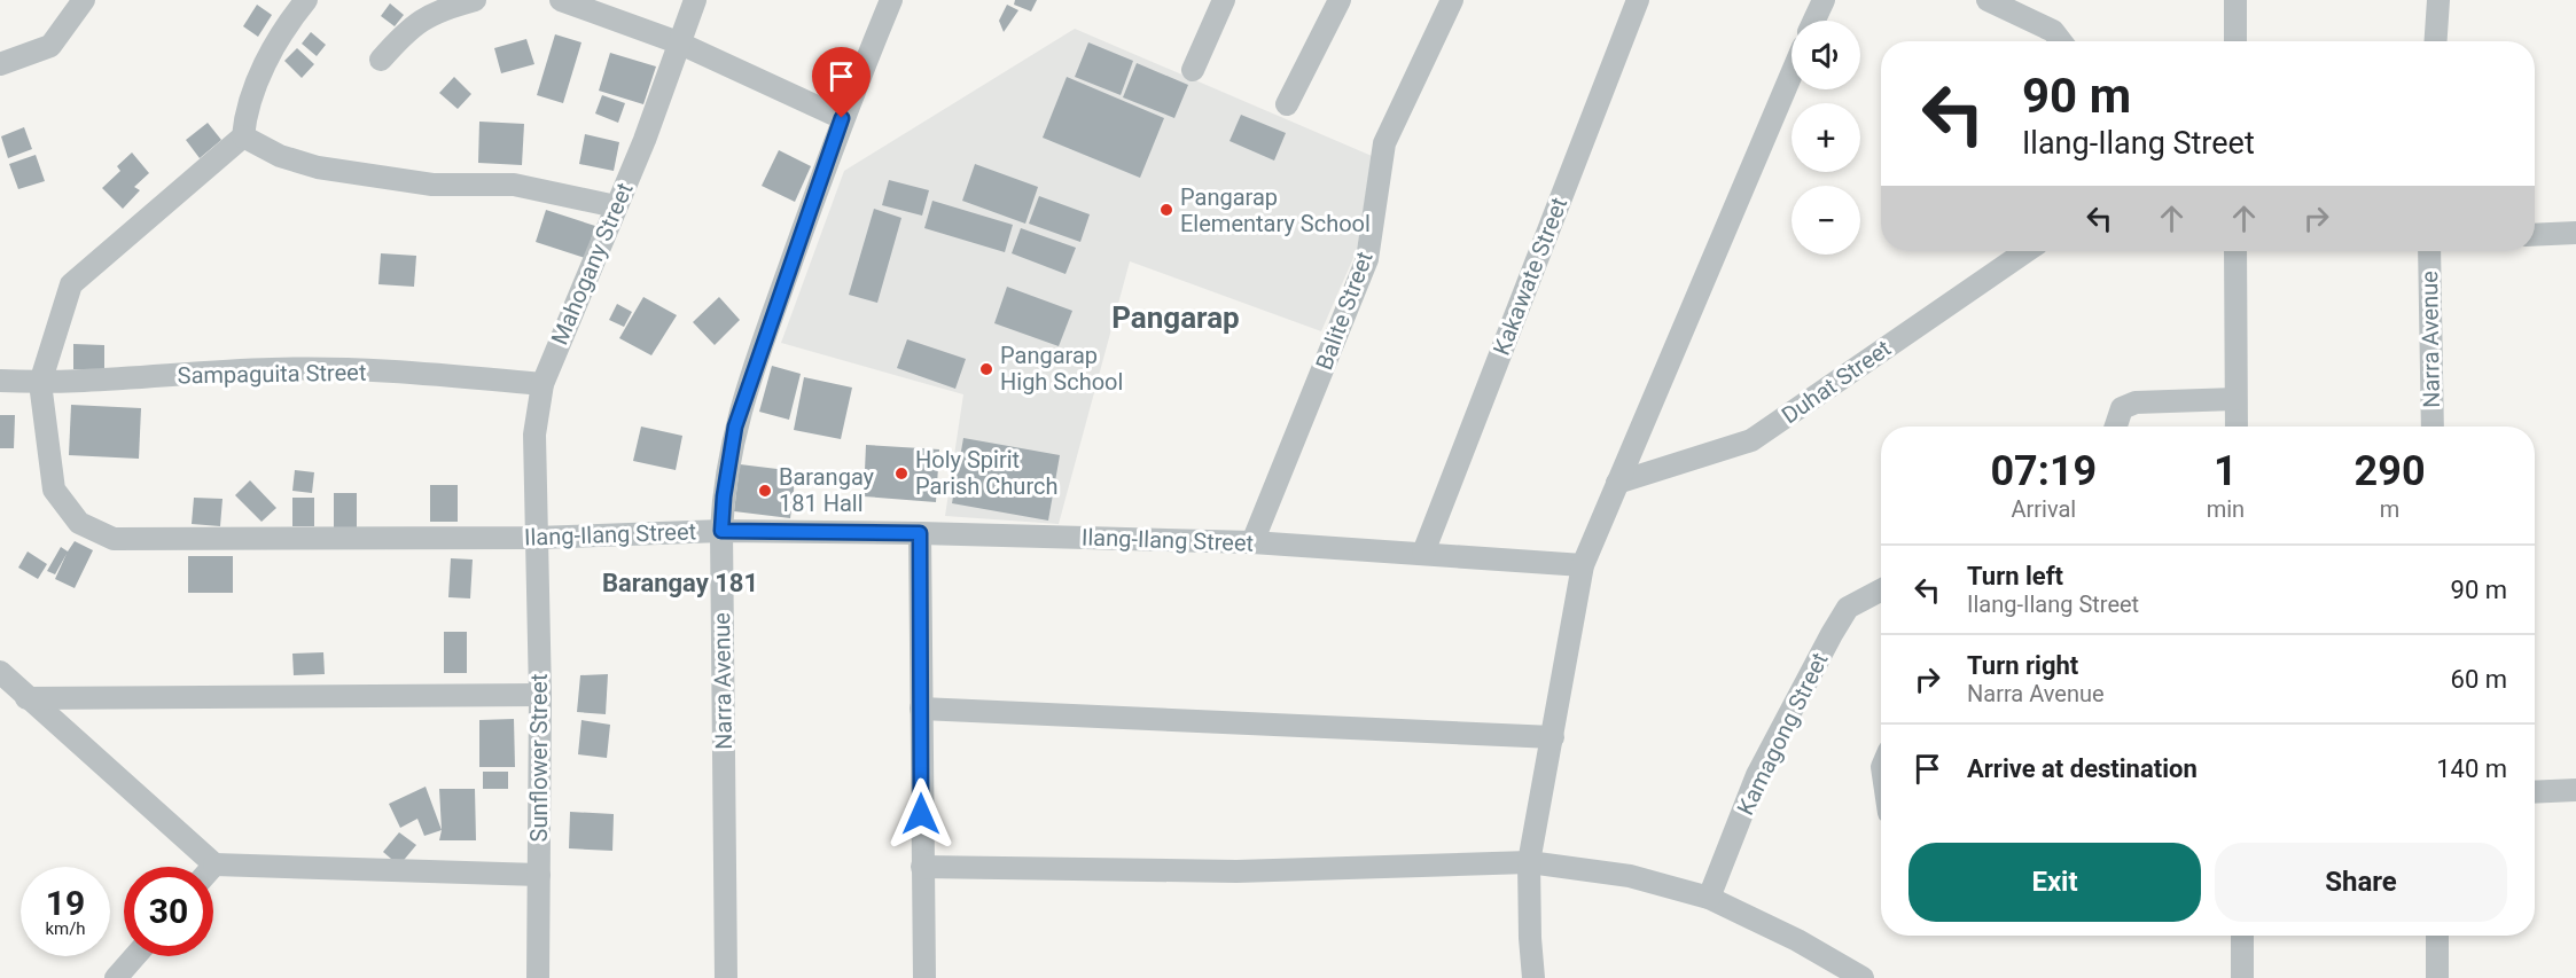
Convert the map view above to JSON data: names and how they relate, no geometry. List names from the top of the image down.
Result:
{
  "streets": {
    "street": [
      "Mahogany Street",
      "Kakawate Street",
      "Balite Street",
      "Narra Avenue",
      "Sampaguita Street",
      "Duhat Street",
      "Ilang-Ilang Street",
      "Kamagong Street",
      "Sunflower Street"
    ]
  },
  "crossings": [
    ["Mahogany Street", "Sampaguita Street"],
    ["Mahogany Street", "Ilang-Ilang Street"],
    ["Mahogany Street", "Sunflower Street"],
    ["Kakawate Street", "Ilang-Ilang Street"],
    ["Balite Street", "Ilang-Ilang Street"],
    ["Narra Avenue", "Ilang-Ilang Street"],
    ["Sampaguita Street", "Ilang-Ilang Street"],
    ["Ilang-Ilang Street", "Sunflower Street"]
  ],
  "districts": ["Pangarap", "Barangay 181"],
  "places": [
    "Pangarap Elementary School",
    "Pangarap High School",
    "Holy Spirit Parish Church",
    "Barangay 181 Hall"
  ],
  "page": {
    "map_buttons": ["+", "−"],
    "turn": ["90 m", "Ilang-Ilang Street"],
    "eta": [
      "07:19",
      "Arrival",
      "1",
      "min",
      "290",
      "m"
    ],
    "list": [
      {
        "name": "Turn left",
        "note": "Ilang-Ilang Street",
        "value": "90 m"
      },
      {
        "name": "Turn right",
        "note": "Narra Avenue",
        "value": "60 m"
      },
      {
        "name": "Arrive at destination",
        "value": "140 m"
      }
    ],
    "buttons": ["Exit", "Share"],
    "speed": "19 km/h",
    "limit": "30"
  }
}
